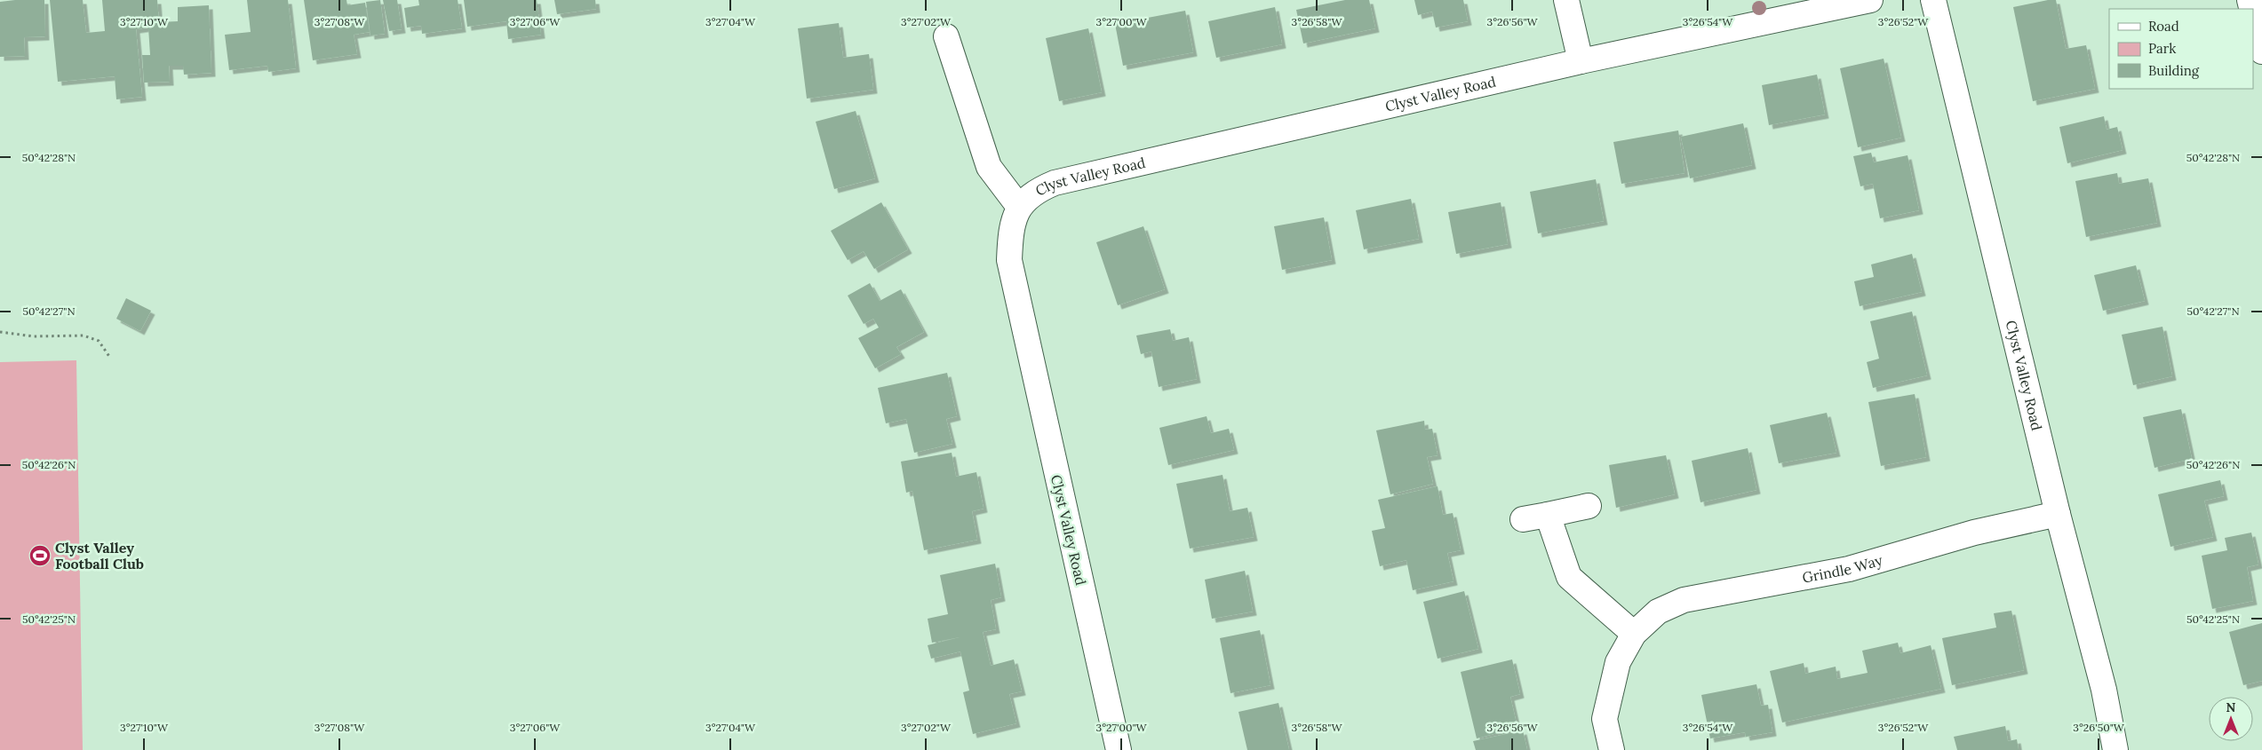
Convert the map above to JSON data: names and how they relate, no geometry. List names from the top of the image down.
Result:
{
  "streets": {
    "street": ["Clyst Valley Road", "Grindle Way"]
  },
  "crossings": [
    ["Clyst Valley Road", "Grindle Way"]
  ],
  "places": {
    "sports": ["Clyst Valley Football Club"]
  },
  "legend": ["Road", "Park", "Building"],
  "north": "top",
  "coordinates": [
    "3°27'10\"W",
    "3°27'08\"W",
    "3°27'06\"W",
    "3°27'04\"W",
    "3°27'02\"W",
    "3°27'00\"W",
    "3°26'58\"W",
    "3°26'56\"W",
    "3°26'54\"W",
    "3°26'52\"W",
    "50°42'28\"N",
    "50°42'27\"N",
    "50°42'26\"N",
    "50°42'25\"N",
    "3°26'50\"W"
  ]
}
